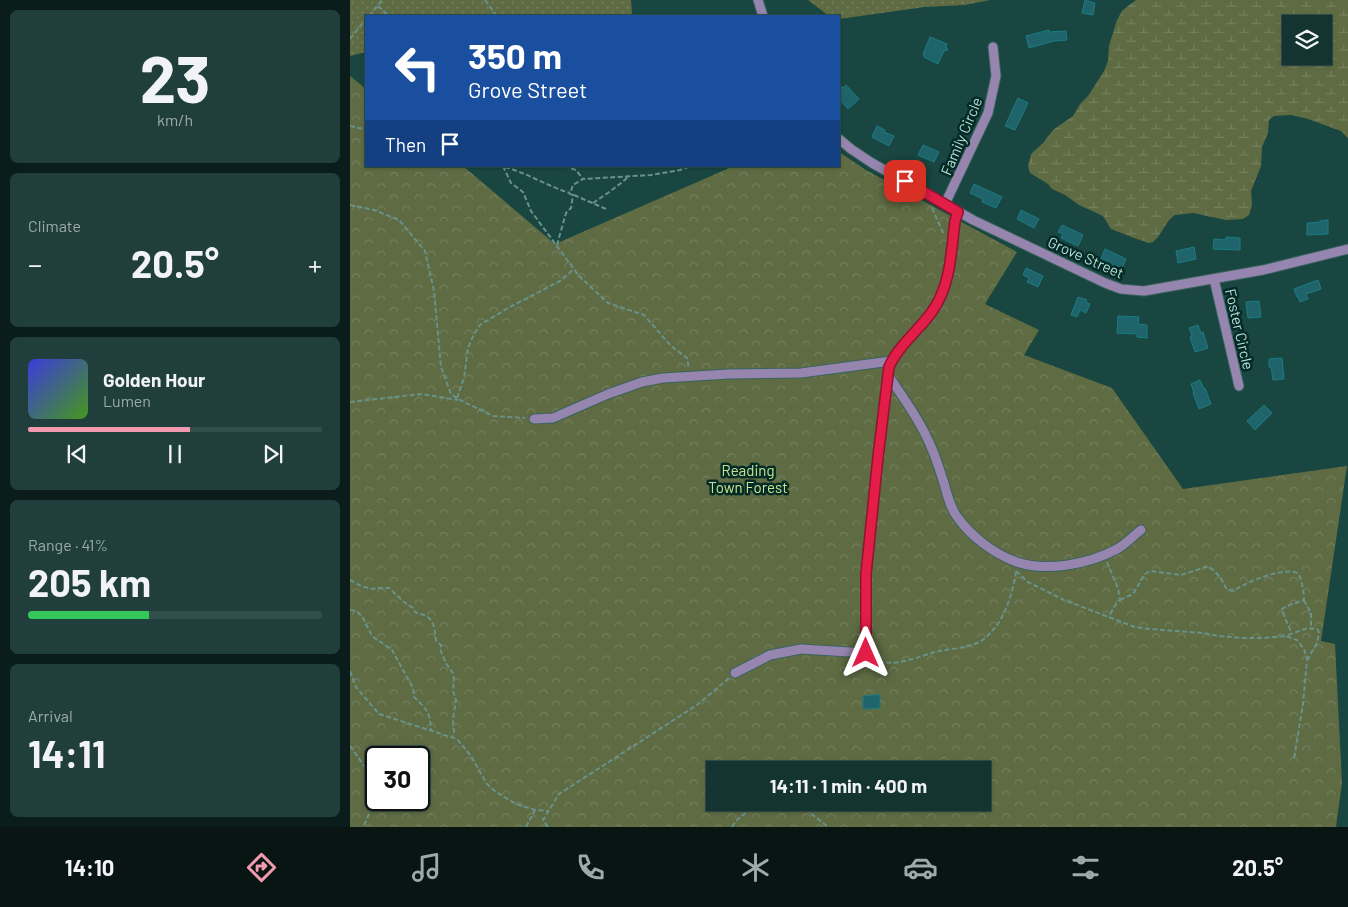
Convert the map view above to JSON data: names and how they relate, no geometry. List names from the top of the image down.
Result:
{
  "streets": {
    "street": ["Family Circle", "Grove Street", "Foster Circle"]
  },
  "crossings": [
    ["Family Circle", "Grove Street"],
    ["Grove Street", "Foster Circle"]
  ],
  "parks": ["Reading Town Forest"],
  "page": {
    "tile": [
      ["23", "km/h"],
      "Climate",
      ["Range · 41%", "205 km"],
      ["Arrival", "14:11"]
    ],
    "turn": ["350 m", "Grove Street"],
    "then": "Then",
    "heat": ["−", "20.5°", "+"],
    "song": ["Golden Hour", "Lumen"],
    "limit": "30",
    "trip": "14:11 · 1 min · 400 m",
    "tabs": ["14:10", "20.5°"]
  }
}
